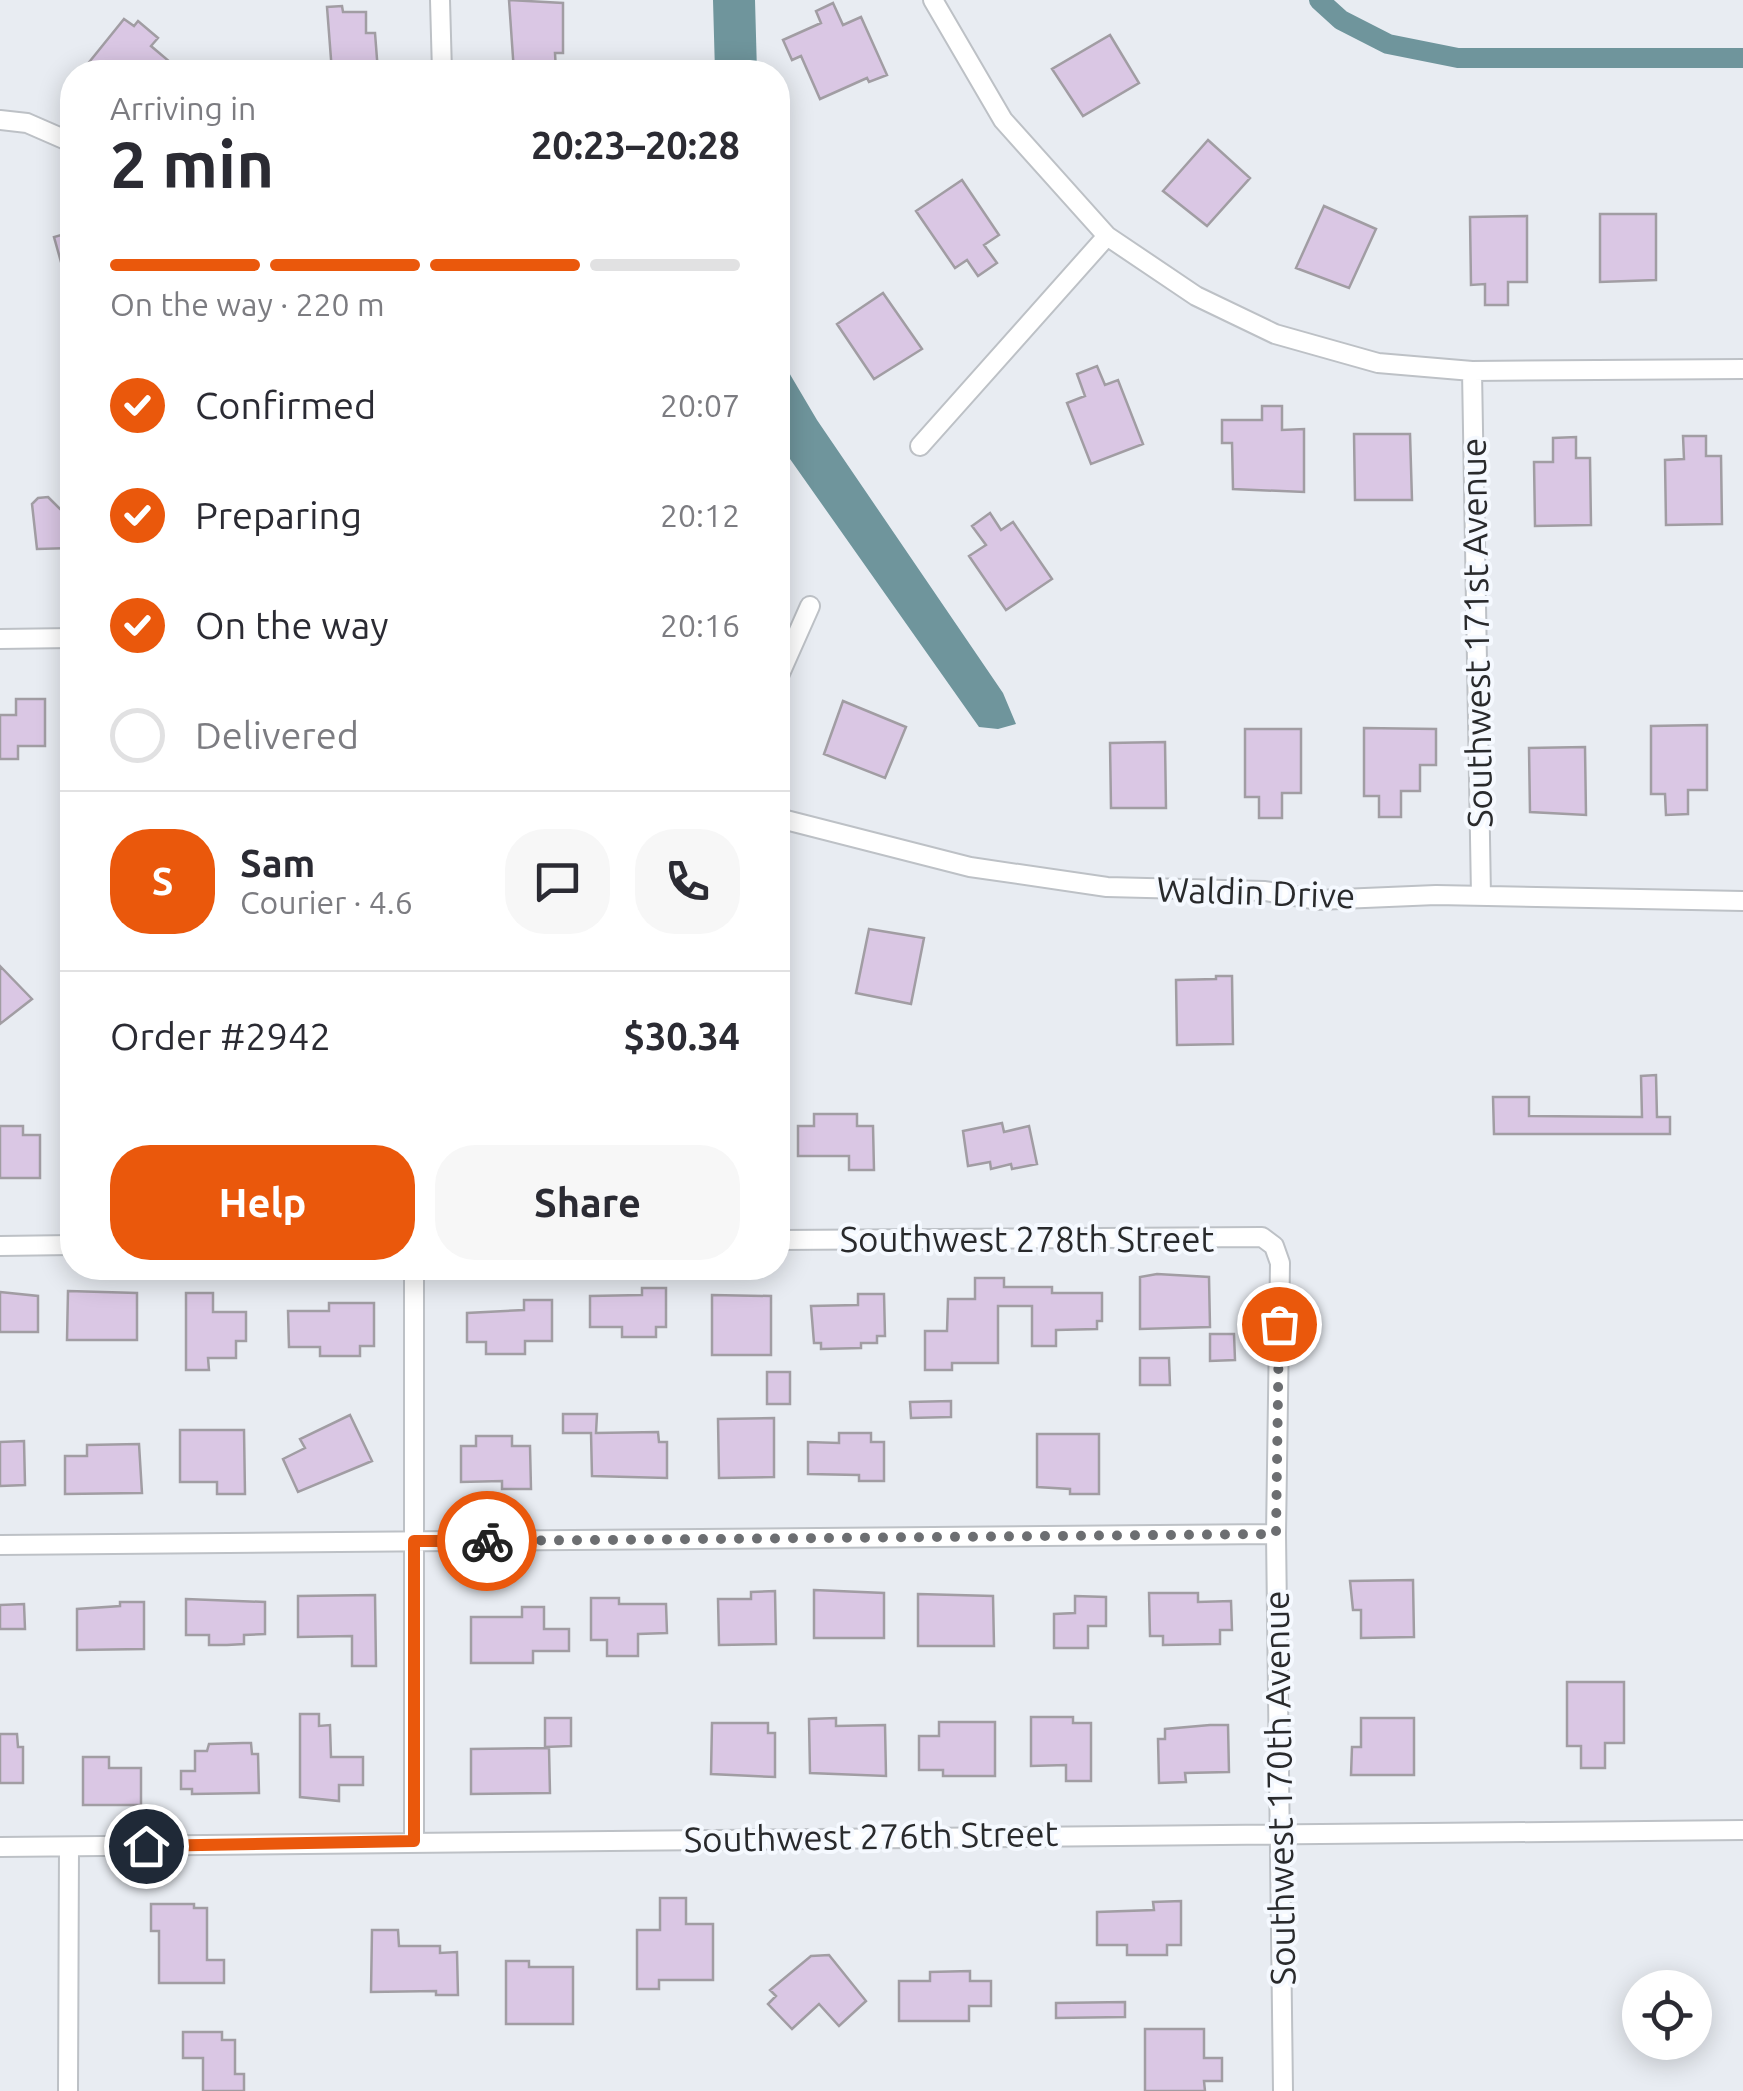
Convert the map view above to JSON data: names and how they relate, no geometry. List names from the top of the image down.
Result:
{
  "streets": {
    "street": [
      "Southwest 171st Avenue",
      "Waldin Drive",
      "Southwest 278th Street",
      "Southwest 170th Avenue",
      "Southwest 276th Street"
    ]
  },
  "crossings": [
    ["Southwest 171st Avenue", "Waldin Drive"],
    ["Southwest 278th Street", "Southwest 170th Avenue"],
    ["Southwest 170th Avenue", "Southwest 276th Street"]
  ],
  "page": {
    "heading": ["2 min", "Arriving in", "20:23–20:28"],
    "panel": [
      "Sam",
      "Courier · 4.6",
      "Order #2942",
      "$30.34"
    ],
    "bar": "On the way · 220 m",
    "list": [
      ["Confirmed", "20:07"],
      ["Preparing", "20:12"],
      ["On the way", "20:16"],
      "Delivered"
    ],
    "round": "S",
    "buttons": ["Help", "Share"]
  }
}
